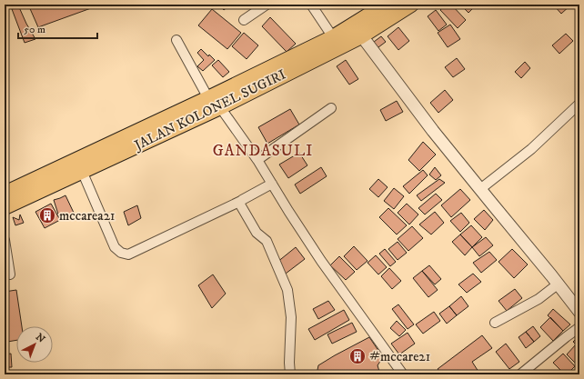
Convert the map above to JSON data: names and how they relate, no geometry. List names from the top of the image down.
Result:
{
  "streets": {
    "main road": ["JALAN KOLONEL SUGIRI"]
  },
  "districts": ["GANDASULI"],
  "places": {
    "building": ["mccarea21", "#mccare21"]
  },
  "scale_bar": "50 m",
  "north": "top right"
}
